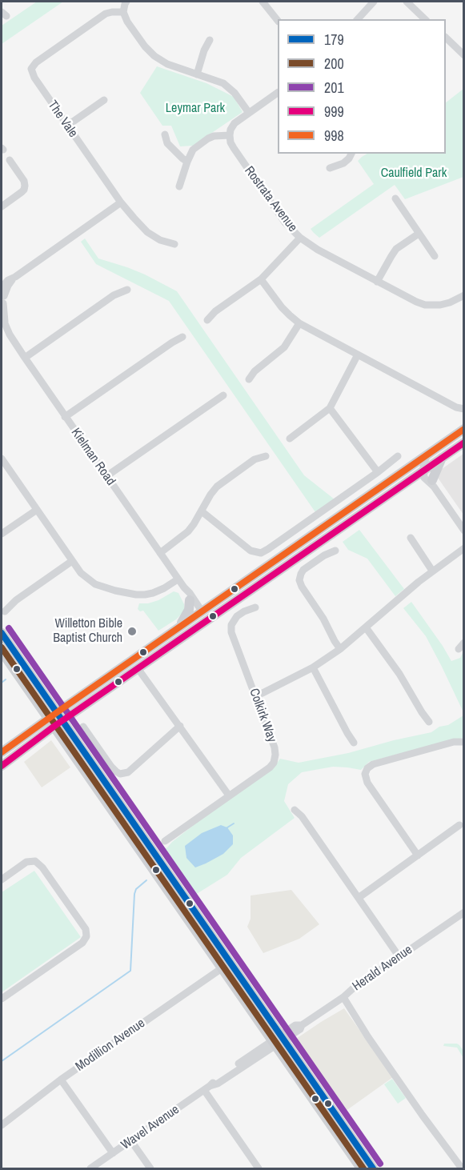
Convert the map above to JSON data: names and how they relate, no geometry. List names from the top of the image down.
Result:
{
  "streets": {
    "street": [
      "The Vale",
      "Rostrata Avenue",
      "Kielman Road",
      "Colkirk Way",
      "Herald Avenue",
      "Modillion Avenue",
      "Wavel Avenue"
    ]
  },
  "crossings": [
    ["The Vale", "Kielman Road"],
    ["Herald Avenue", "Wavel Avenue"]
  ],
  "parks": ["Leymar Park", "Caulfield Park"],
  "places": ["Willetton Bible Baptist Church"],
  "lines": [
    "transit line 998",
    "transit line 999",
    "transit line 201",
    "transit line 179",
    "transit line 200"
  ],
  "legend": [
    "179",
    "200",
    "201",
    "999",
    "998"
  ]
}
